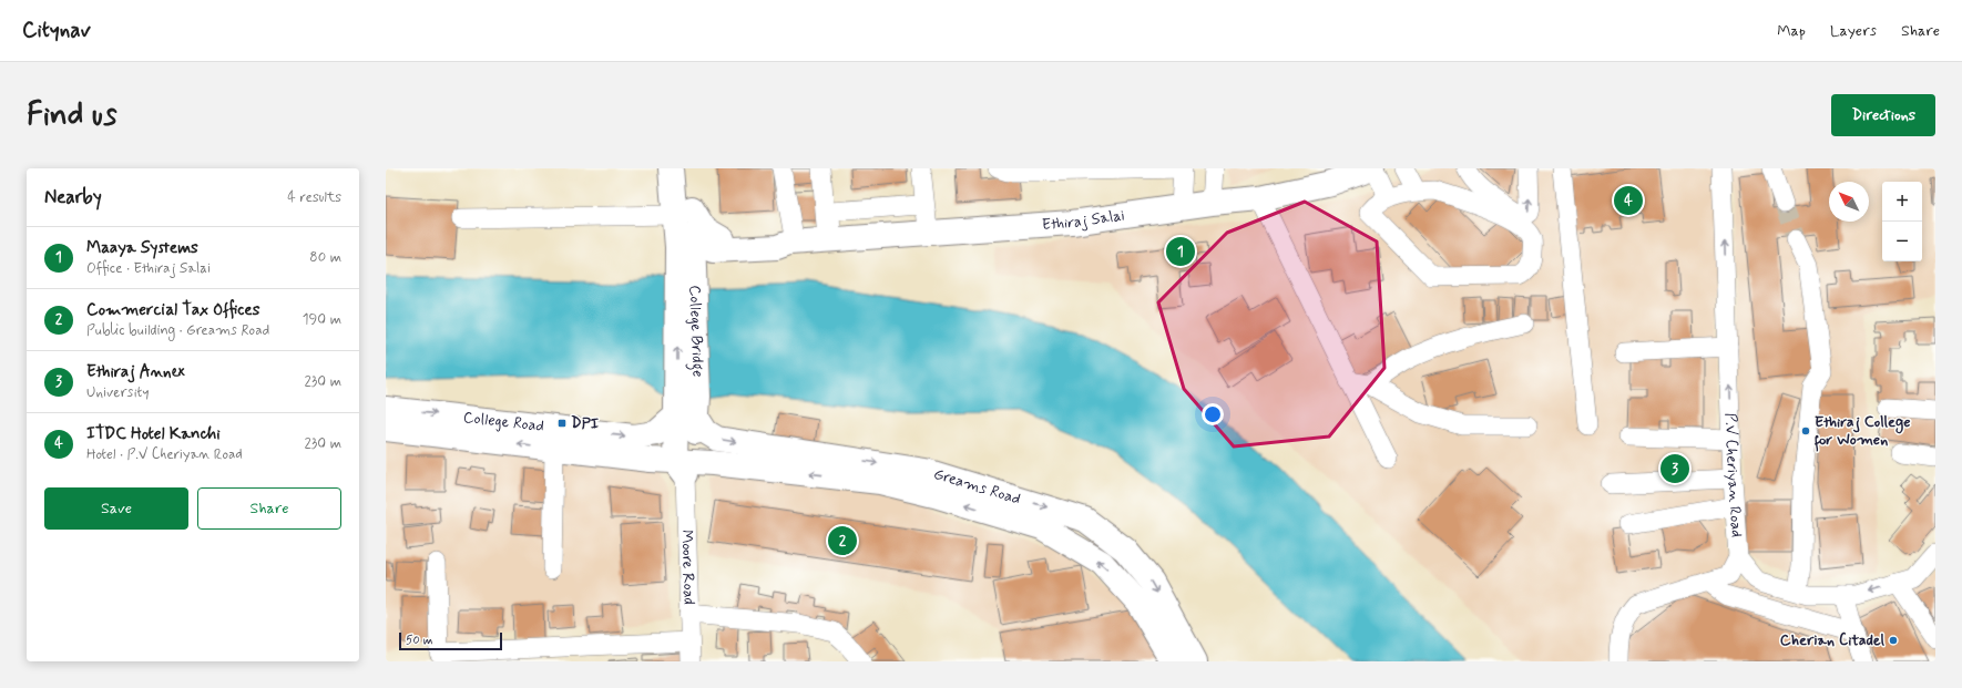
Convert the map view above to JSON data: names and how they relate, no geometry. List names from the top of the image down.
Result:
{
  "streets": {
    "main road": [
      "Ethiraj Salai",
      "College Bridge",
      "College Road",
      "Greams Road"
    ],
    "street": ["P.V Cheriyan Road", "Moore Road"]
  },
  "crossings": [
    ["Ethiraj Salai", "College Bridge"],
    ["College Bridge", "College Road"],
    ["College Bridge", "Greams Road"],
    ["College Bridge", "Moore Road"],
    ["College Road", "Greams Road"],
    ["College Road", "Moore Road"],
    ["Greams Road", "Moore Road"]
  ],
  "places": {
    "transit": ["DPI"],
    "other": ["Ethiraj College for Women", "Cherian Citadel"]
  },
  "scale_bar": "50 m",
  "north": "top left",
  "page": {
    "header": "Citynav",
    "nav": ["Map", "Layers", "Share"],
    "buttons": [
      "Directions",
      ["Save", "Share"]
    ],
    "title": "Find us",
    "heading": ["Nearby", "4 results"],
    "map_buttons": ["+", "−"],
    "pins": [
      "4",
      "1",
      "3",
      "2"
    ],
    "list": [
      {
        "mark": "1",
        "name": "Maaya Systems",
        "note": "Office · Ethiraj Salai",
        "value": "80 m"
      },
      {
        "mark": "2",
        "name": "Commercial Tax Offices",
        "note": "Public building · Greams Road",
        "value": "190 m"
      },
      {
        "mark": "3",
        "name": "Ethiraj Annex",
        "note": "University",
        "value": "230 m"
      },
      {
        "mark": "4",
        "name": "ITDC Hotel Kanchi",
        "note": "Hotel · P.V Cheriyan Road",
        "value": "230 m"
      }
    ],
    "scale": "50 m"
  }
}
